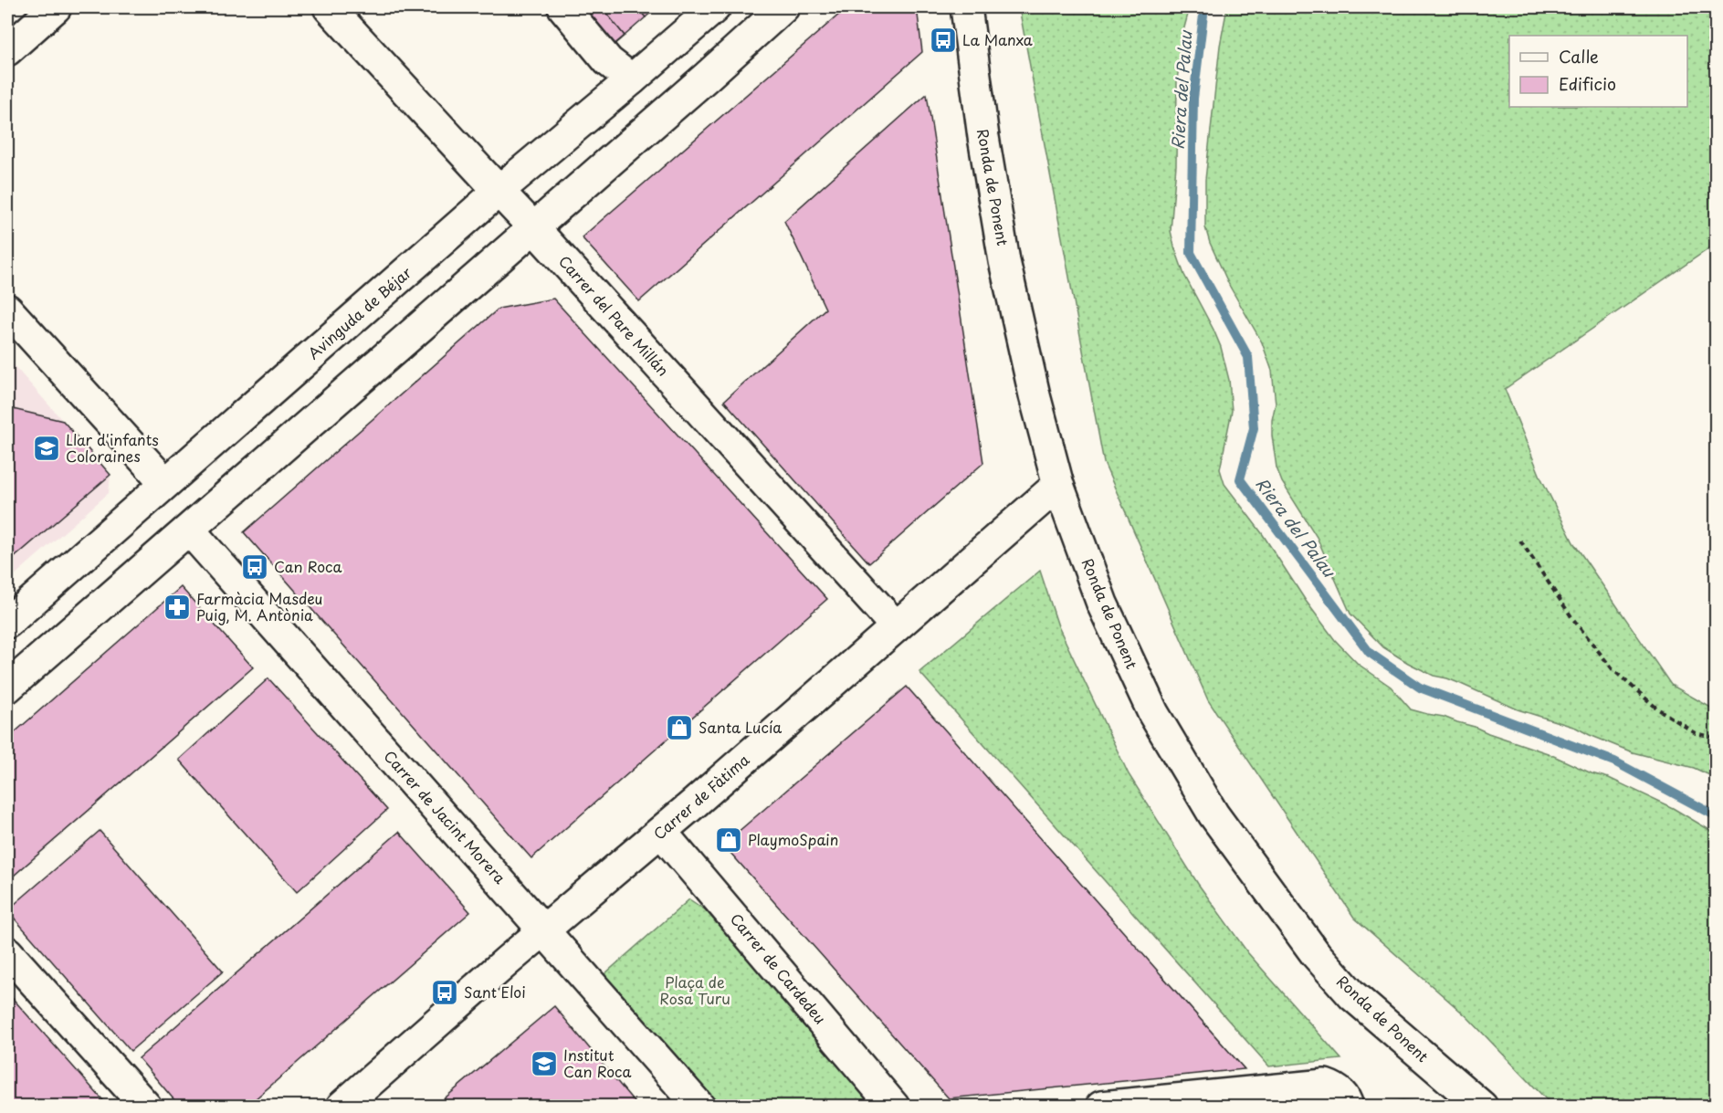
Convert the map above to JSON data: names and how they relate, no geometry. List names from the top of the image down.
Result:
{
  "streets": {
    "street": [
      "Ronda de Ponent",
      "Avinguda de Béjar",
      "Carrer del Pare Millán",
      "Carrer de Fàtima",
      "Carrer de Jacint Morera",
      "Carrer de Cardedeu"
    ]
  },
  "crossings": [
    ["Ronda de Ponent", "Carrer de Fàtima"],
    ["Avinguda de Béjar", "Carrer del Pare Millán"],
    ["Carrer del Pare Millán", "Carrer de Fàtima"],
    ["Carrer de Fàtima", "Carrer de Jacint Morera"],
    ["Carrer de Fàtima", "Carrer de Cardedeu"]
  ],
  "water": ["Riera del Palau"],
  "parks": ["Plaça de Rosa Turu"],
  "places": {
    "bus stop": ["La Manxa", "Can Roca", "Sant Eloi"],
    "school or university": ["Llar d'infants Coloraines", "Institut Can Roca"],
    "pharmacy": ["Farmàcia Masdeu Puig, M. Antònia"],
    "shop": ["Santa Lucía", "PlaymoSpain"]
  },
  "legend": ["Calle", "Edificio"]
}
